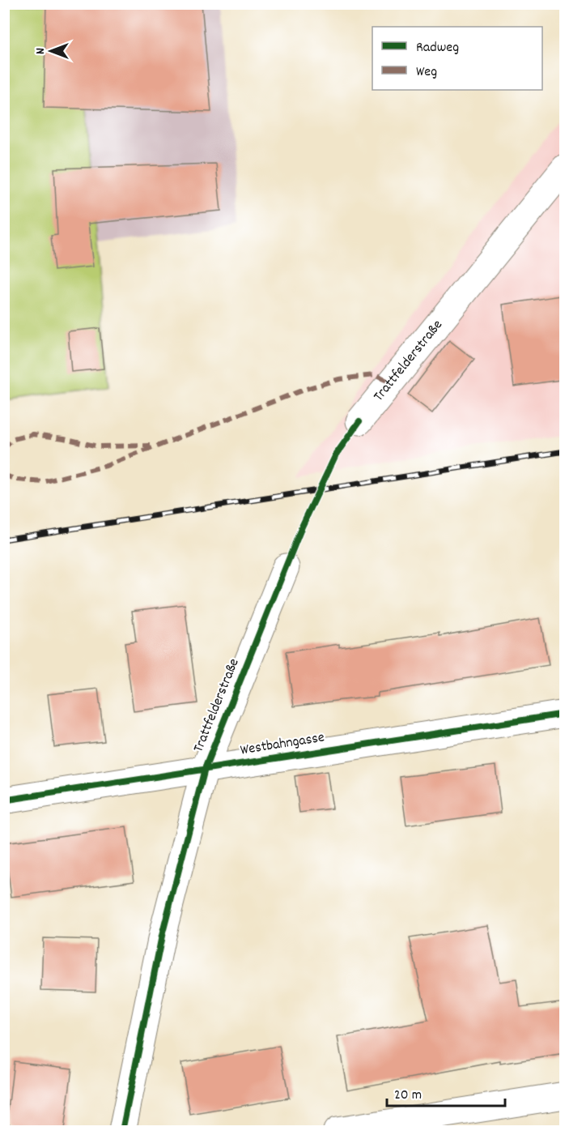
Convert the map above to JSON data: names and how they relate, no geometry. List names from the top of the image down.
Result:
{
  "streets": {
    "street": ["Trattfelderstraße", "Westbahngasse"]
  },
  "crossings": [
    ["Trattfelderstraße", "Westbahngasse"]
  ],
  "legend": ["Radweg", "Weg"],
  "scale_bar": "20 m",
  "north": "left"
}
